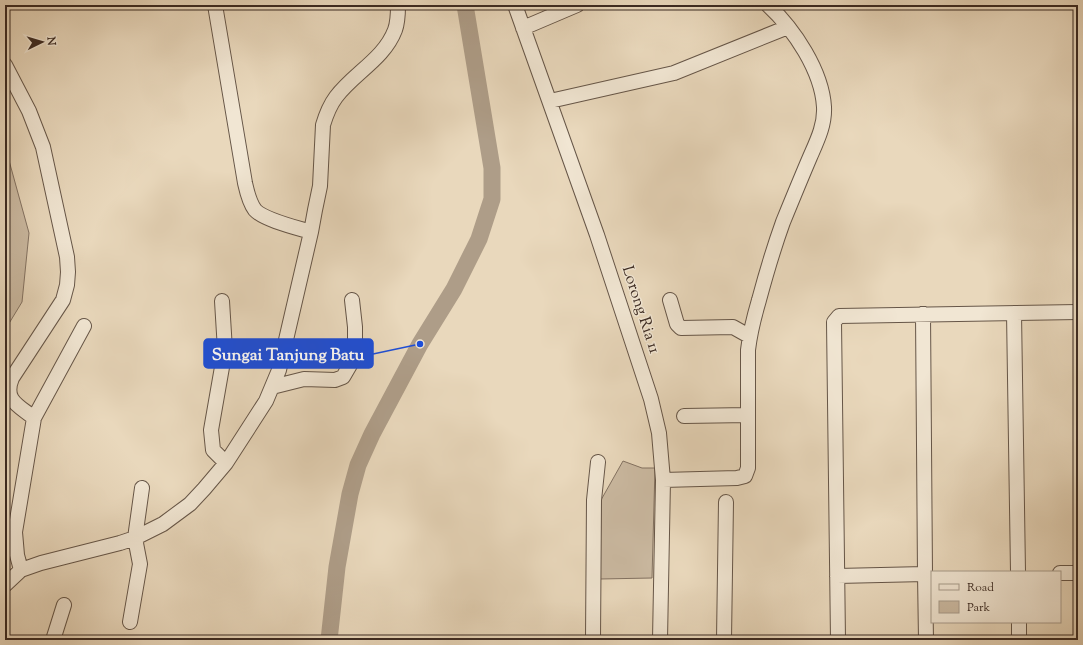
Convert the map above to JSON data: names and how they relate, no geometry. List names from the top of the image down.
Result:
{
  "streets": {
    "street": ["Lorong Ria 11"]
  },
  "places": ["Sungai Tanjung Batu"],
  "legend": ["Road", "Park"],
  "north": "right"
}
